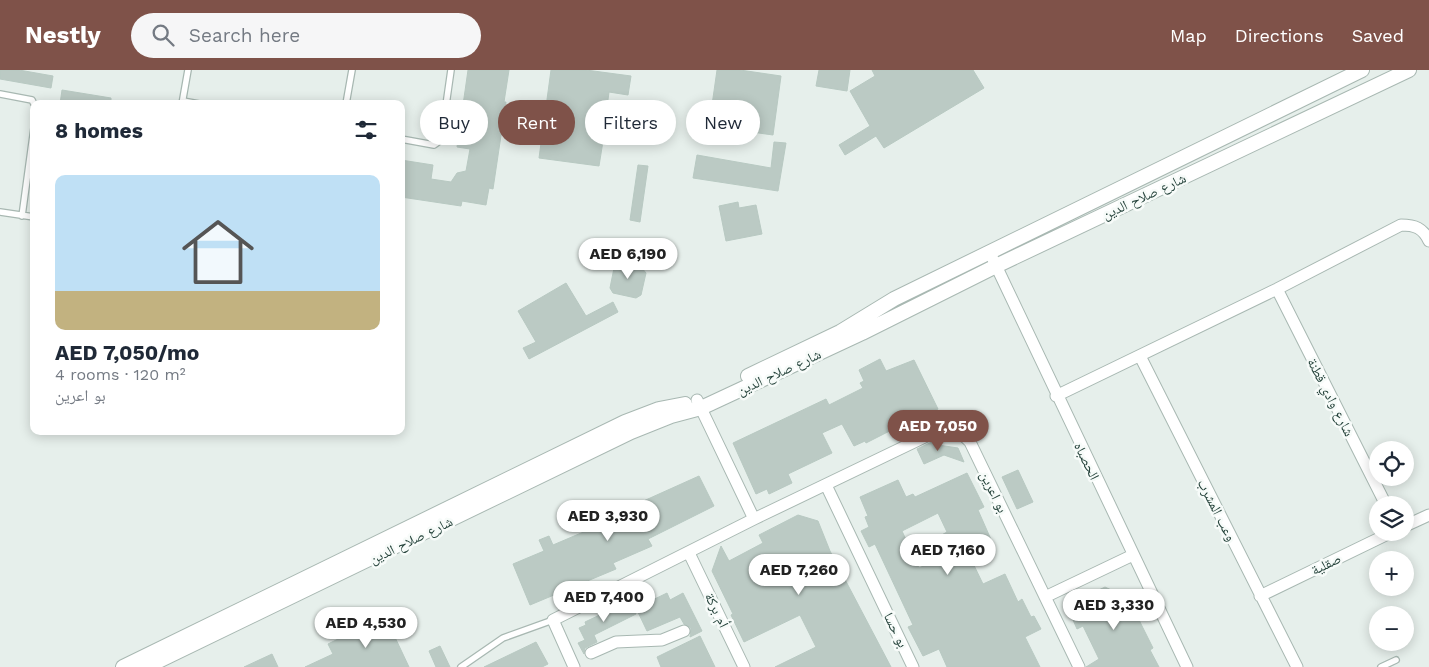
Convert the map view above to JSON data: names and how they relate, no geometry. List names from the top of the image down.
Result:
{
  "streets": {
    "street": [
      "شارع صلاح الدين",
      "شارع وادي قطنة",
      "الحصباه",
      "بو اعرين",
      "وعب المشرب",
      "صقلية",
      "أم بركة",
      "بو حسا"
    ]
  },
  "crossings": [
    ["شارع صلاح الدين", "الحصباه"],
    ["بو اعرين", "أم بركة"],
    ["بو اعرين", "بو حسا"],
    ["وعب المشرب", "صقلية"]
  ],
  "page": {
    "header": "Nestly",
    "search": "Search here",
    "nav": ["Map", "Directions", "Saved"],
    "chip": [
      "Buy",
      "Rent",
      "Filters",
      "New"
    ],
    "heading": "8 homes",
    "list": [
      {
        "name": "AED 7,050/mo",
        "note": "4 rooms · 120 m² · بو اعرين"
      }
    ],
    "price": [
      "AED 6,190",
      "AED 7,050",
      "AED 3,930",
      "AED 7,160",
      "AED 7,260",
      "AED 7,400",
      "AED 3,330",
      "AED 4,530"
    ],
    "map_buttons": ["+", "−"]
  }
}
